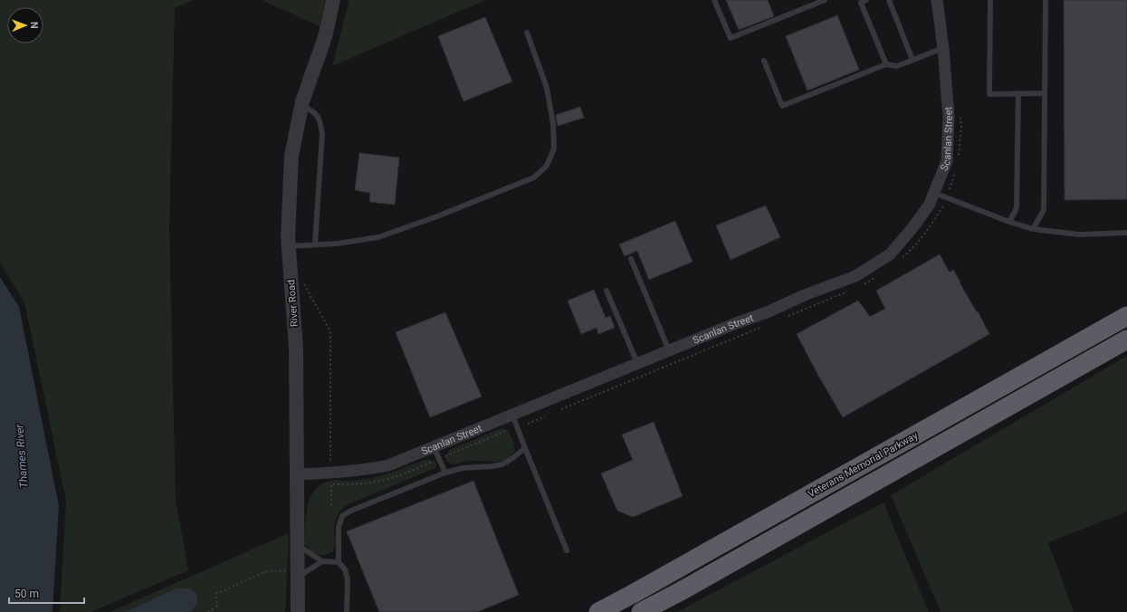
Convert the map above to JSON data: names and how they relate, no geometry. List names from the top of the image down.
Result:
{
  "streets": {
    "highway": ["Veterans Memorial Parkway"],
    "street": ["Scanlan Street", "River Road"]
  },
  "crossings": [
    ["Scanlan Street", "River Road"]
  ],
  "water": ["Thames River"],
  "scale_bar": "50 m",
  "north": "right"
}
